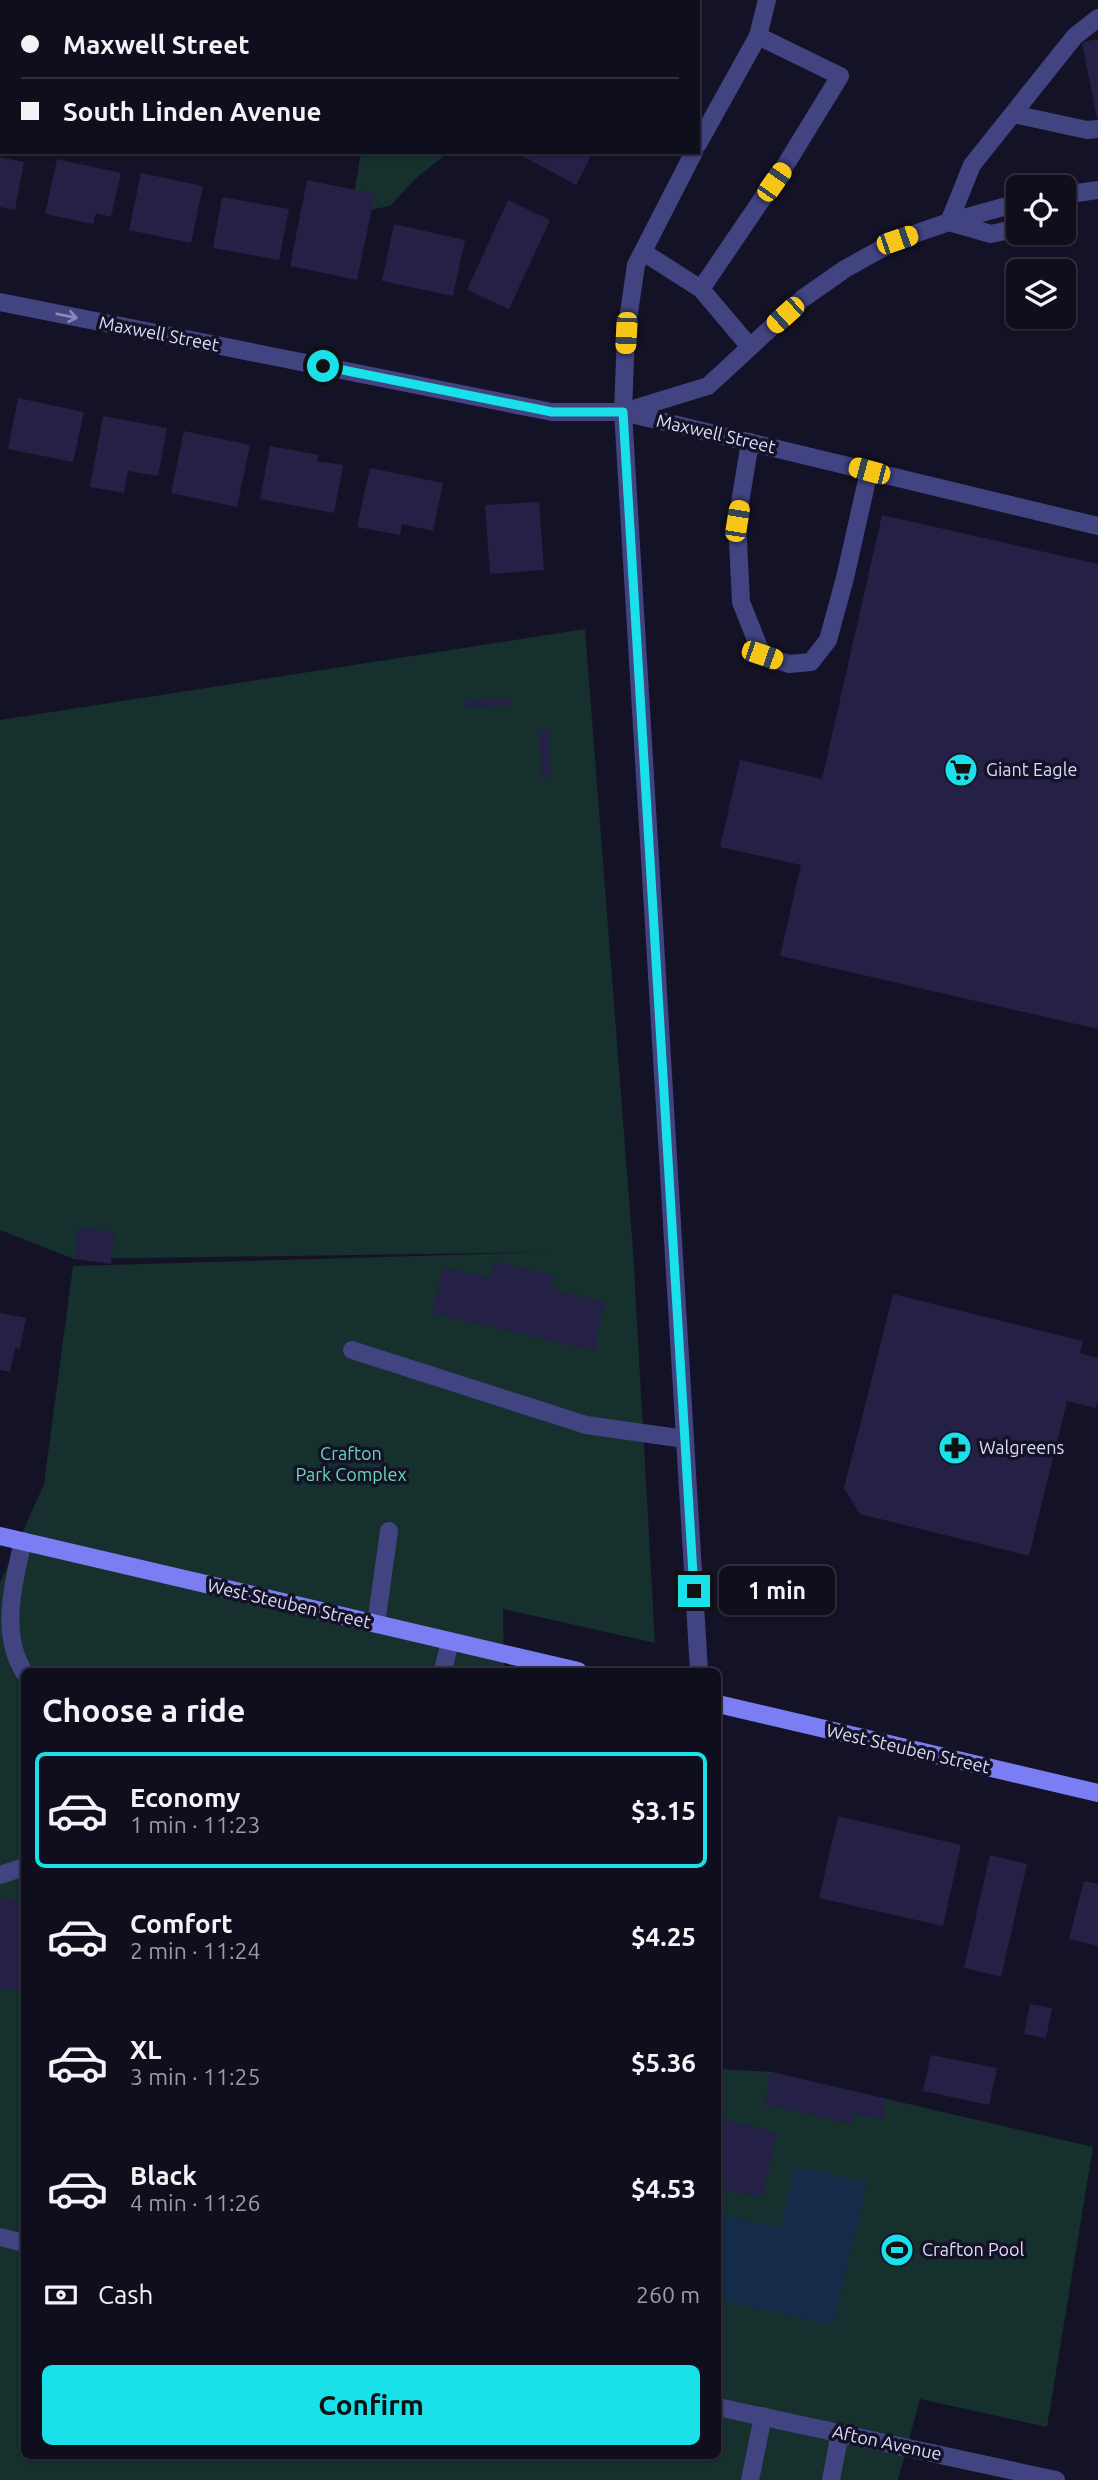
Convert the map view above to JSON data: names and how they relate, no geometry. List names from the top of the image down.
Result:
{
  "streets": {
    "main road": ["West Steuben Street"],
    "street": ["Maxwell Street", "Afton Avenue"]
  },
  "one_way": ["Maxwell Street"],
  "parks": ["Crafton Park Complex"],
  "places": {
    "supermarket": ["Giant Eagle"],
    "pharmacy": ["Walgreens"],
    "sports": ["Crafton Pool"]
  },
  "page": {
    "banner": ["Maxwell Street", "South Linden Avenue"],
    "bubble": "1 min",
    "heading": "Choose a ride",
    "list": [
      {
        "name": "Economy",
        "note": "1 min · 11:23",
        "value": "$3.15"
      },
      {
        "name": "Comfort",
        "note": "2 min · 11:24",
        "value": "$4.25"
      },
      {
        "name": "XL",
        "note": "3 min · 11:25",
        "value": "$5.36"
      },
      {
        "name": "Black",
        "note": "4 min · 11:26",
        "value": "$4.53"
      }
    ],
    "pay": ["Cash", "260 m"],
    "buttons": "Confirm"
  }
}
